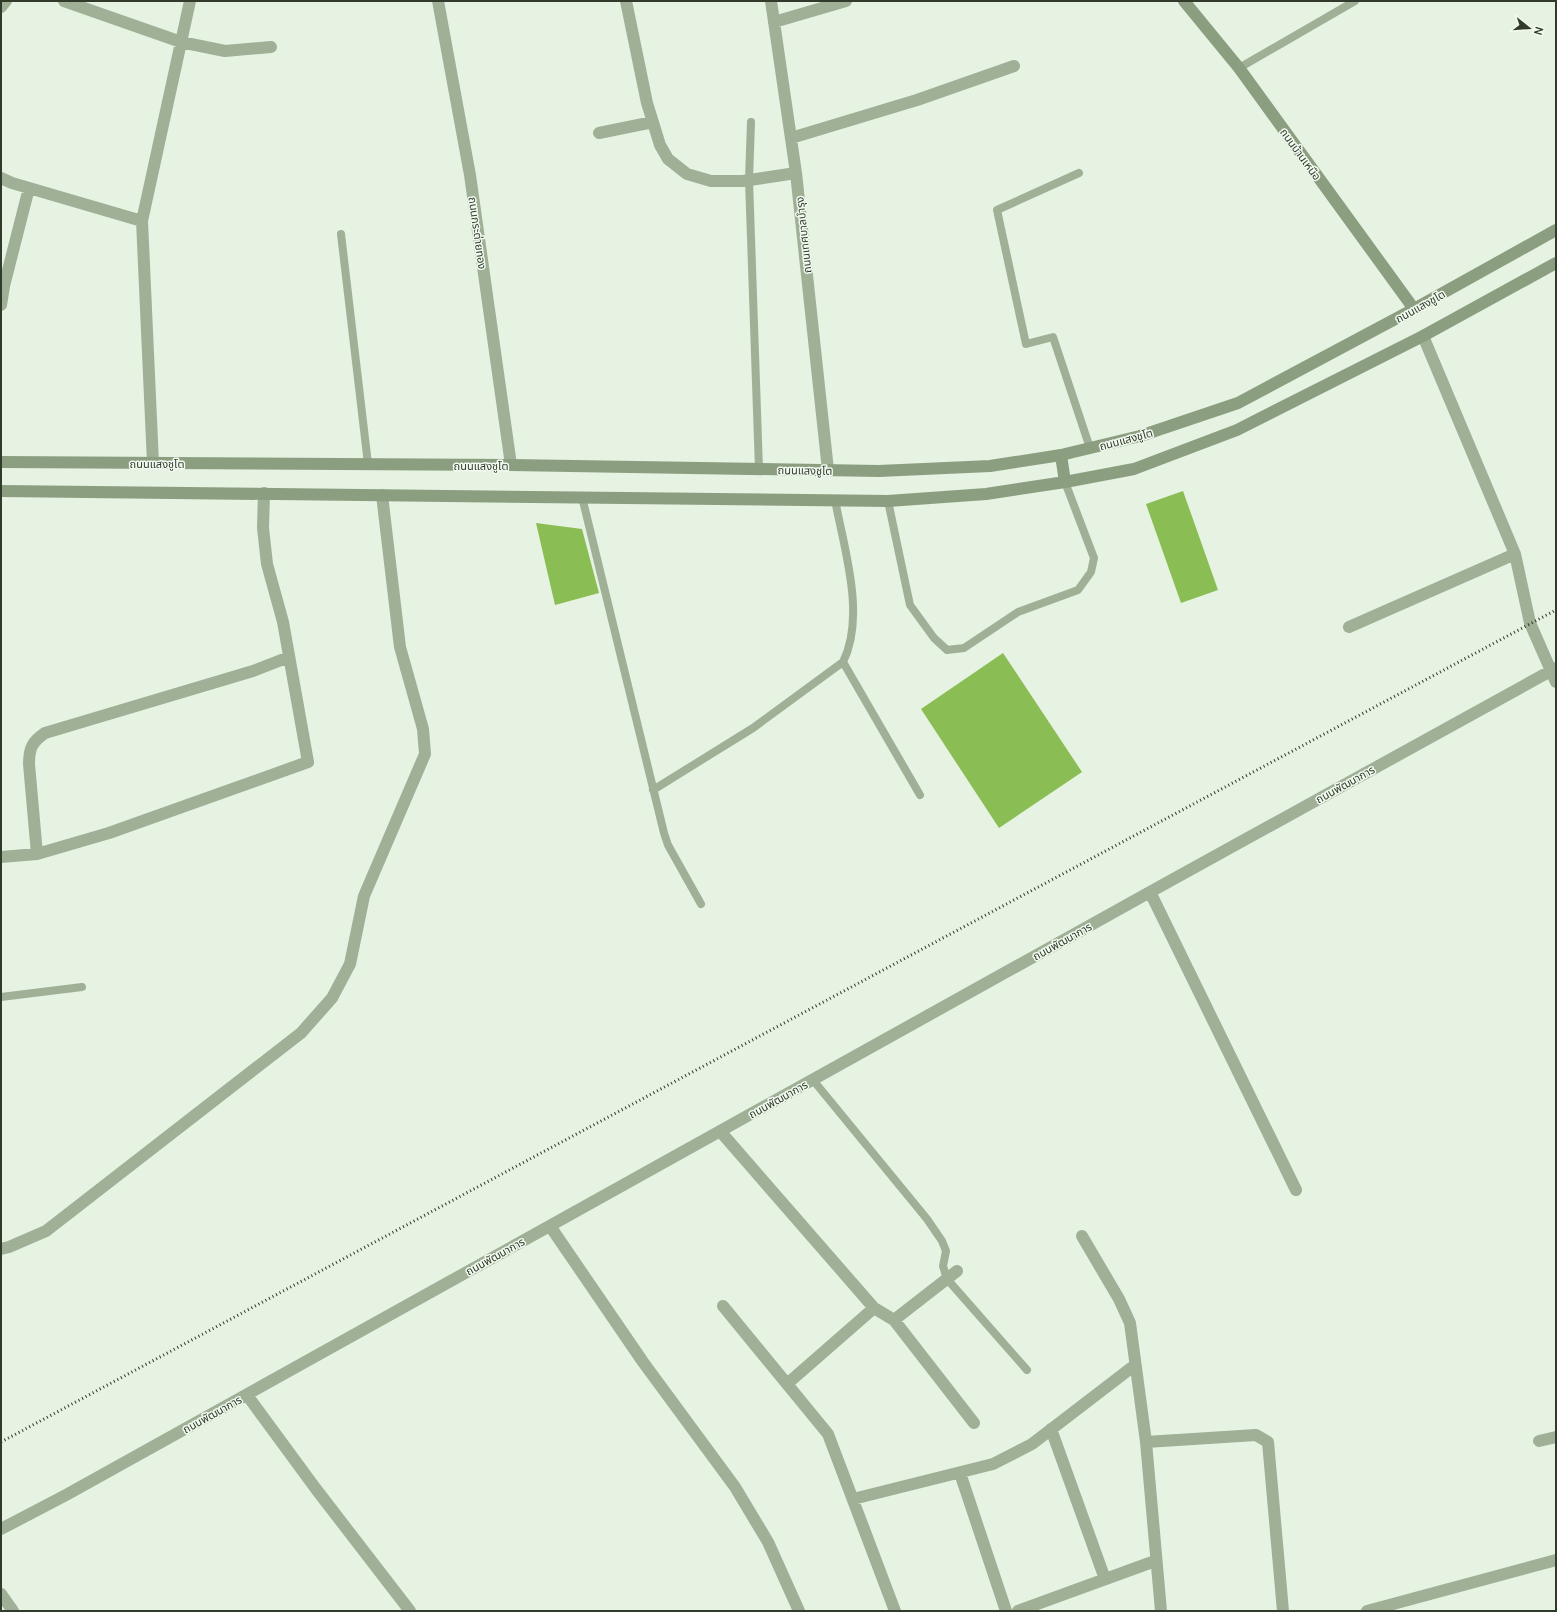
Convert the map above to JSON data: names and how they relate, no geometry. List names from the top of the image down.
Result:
{
  "streets": {
    "main road": ["ถนนบ้านเหนือ", "ถนนแสงชูโต"],
    "street": ["ถนนกระต่ายทอง", "ถนนเทศบาลบำรุง", "ถนนพัฒนาการ"]
  },
  "crossings": [
    ["ถนนบ้านเหนือ", "ถนนแสงชูโต"],
    ["ถนนกระต่ายทอง", "ถนนแสงชูโต"],
    ["ถนนเทศบาลบำรุง", "ถนนแสงชูโต"]
  ],
  "north": "right"
}
